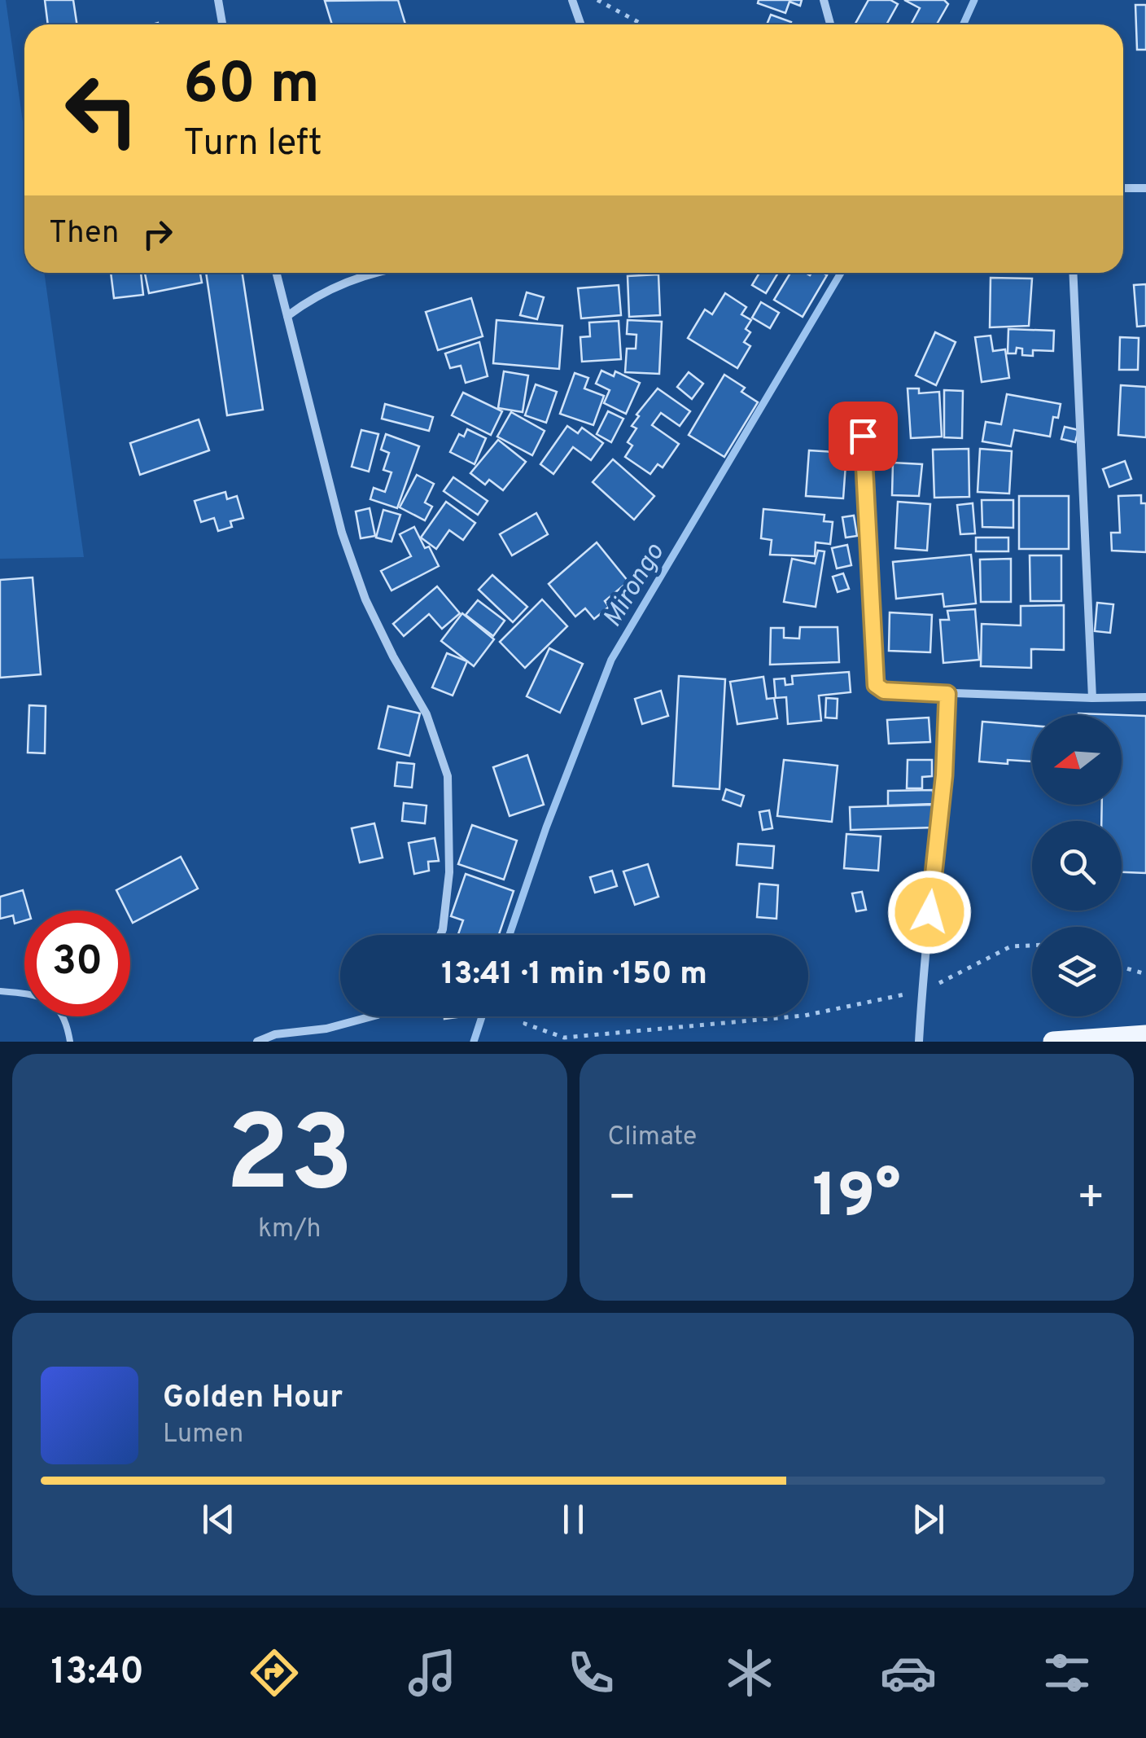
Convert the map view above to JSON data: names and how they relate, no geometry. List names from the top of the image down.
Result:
{
  "water": ["Mirongo"],
  "north": "left",
  "page": {
    "turn": ["60 m", "Turn left"],
    "then": "Then",
    "limit": "30",
    "trip": "13:41 · 1 min · 150 m",
    "tile": [
      ["23", "km/h"],
      "Climate"
    ],
    "heat": ["−", "19°", "+"],
    "song": ["Golden Hour", "Lumen"],
    "tabs": "13:40"
  }
}
